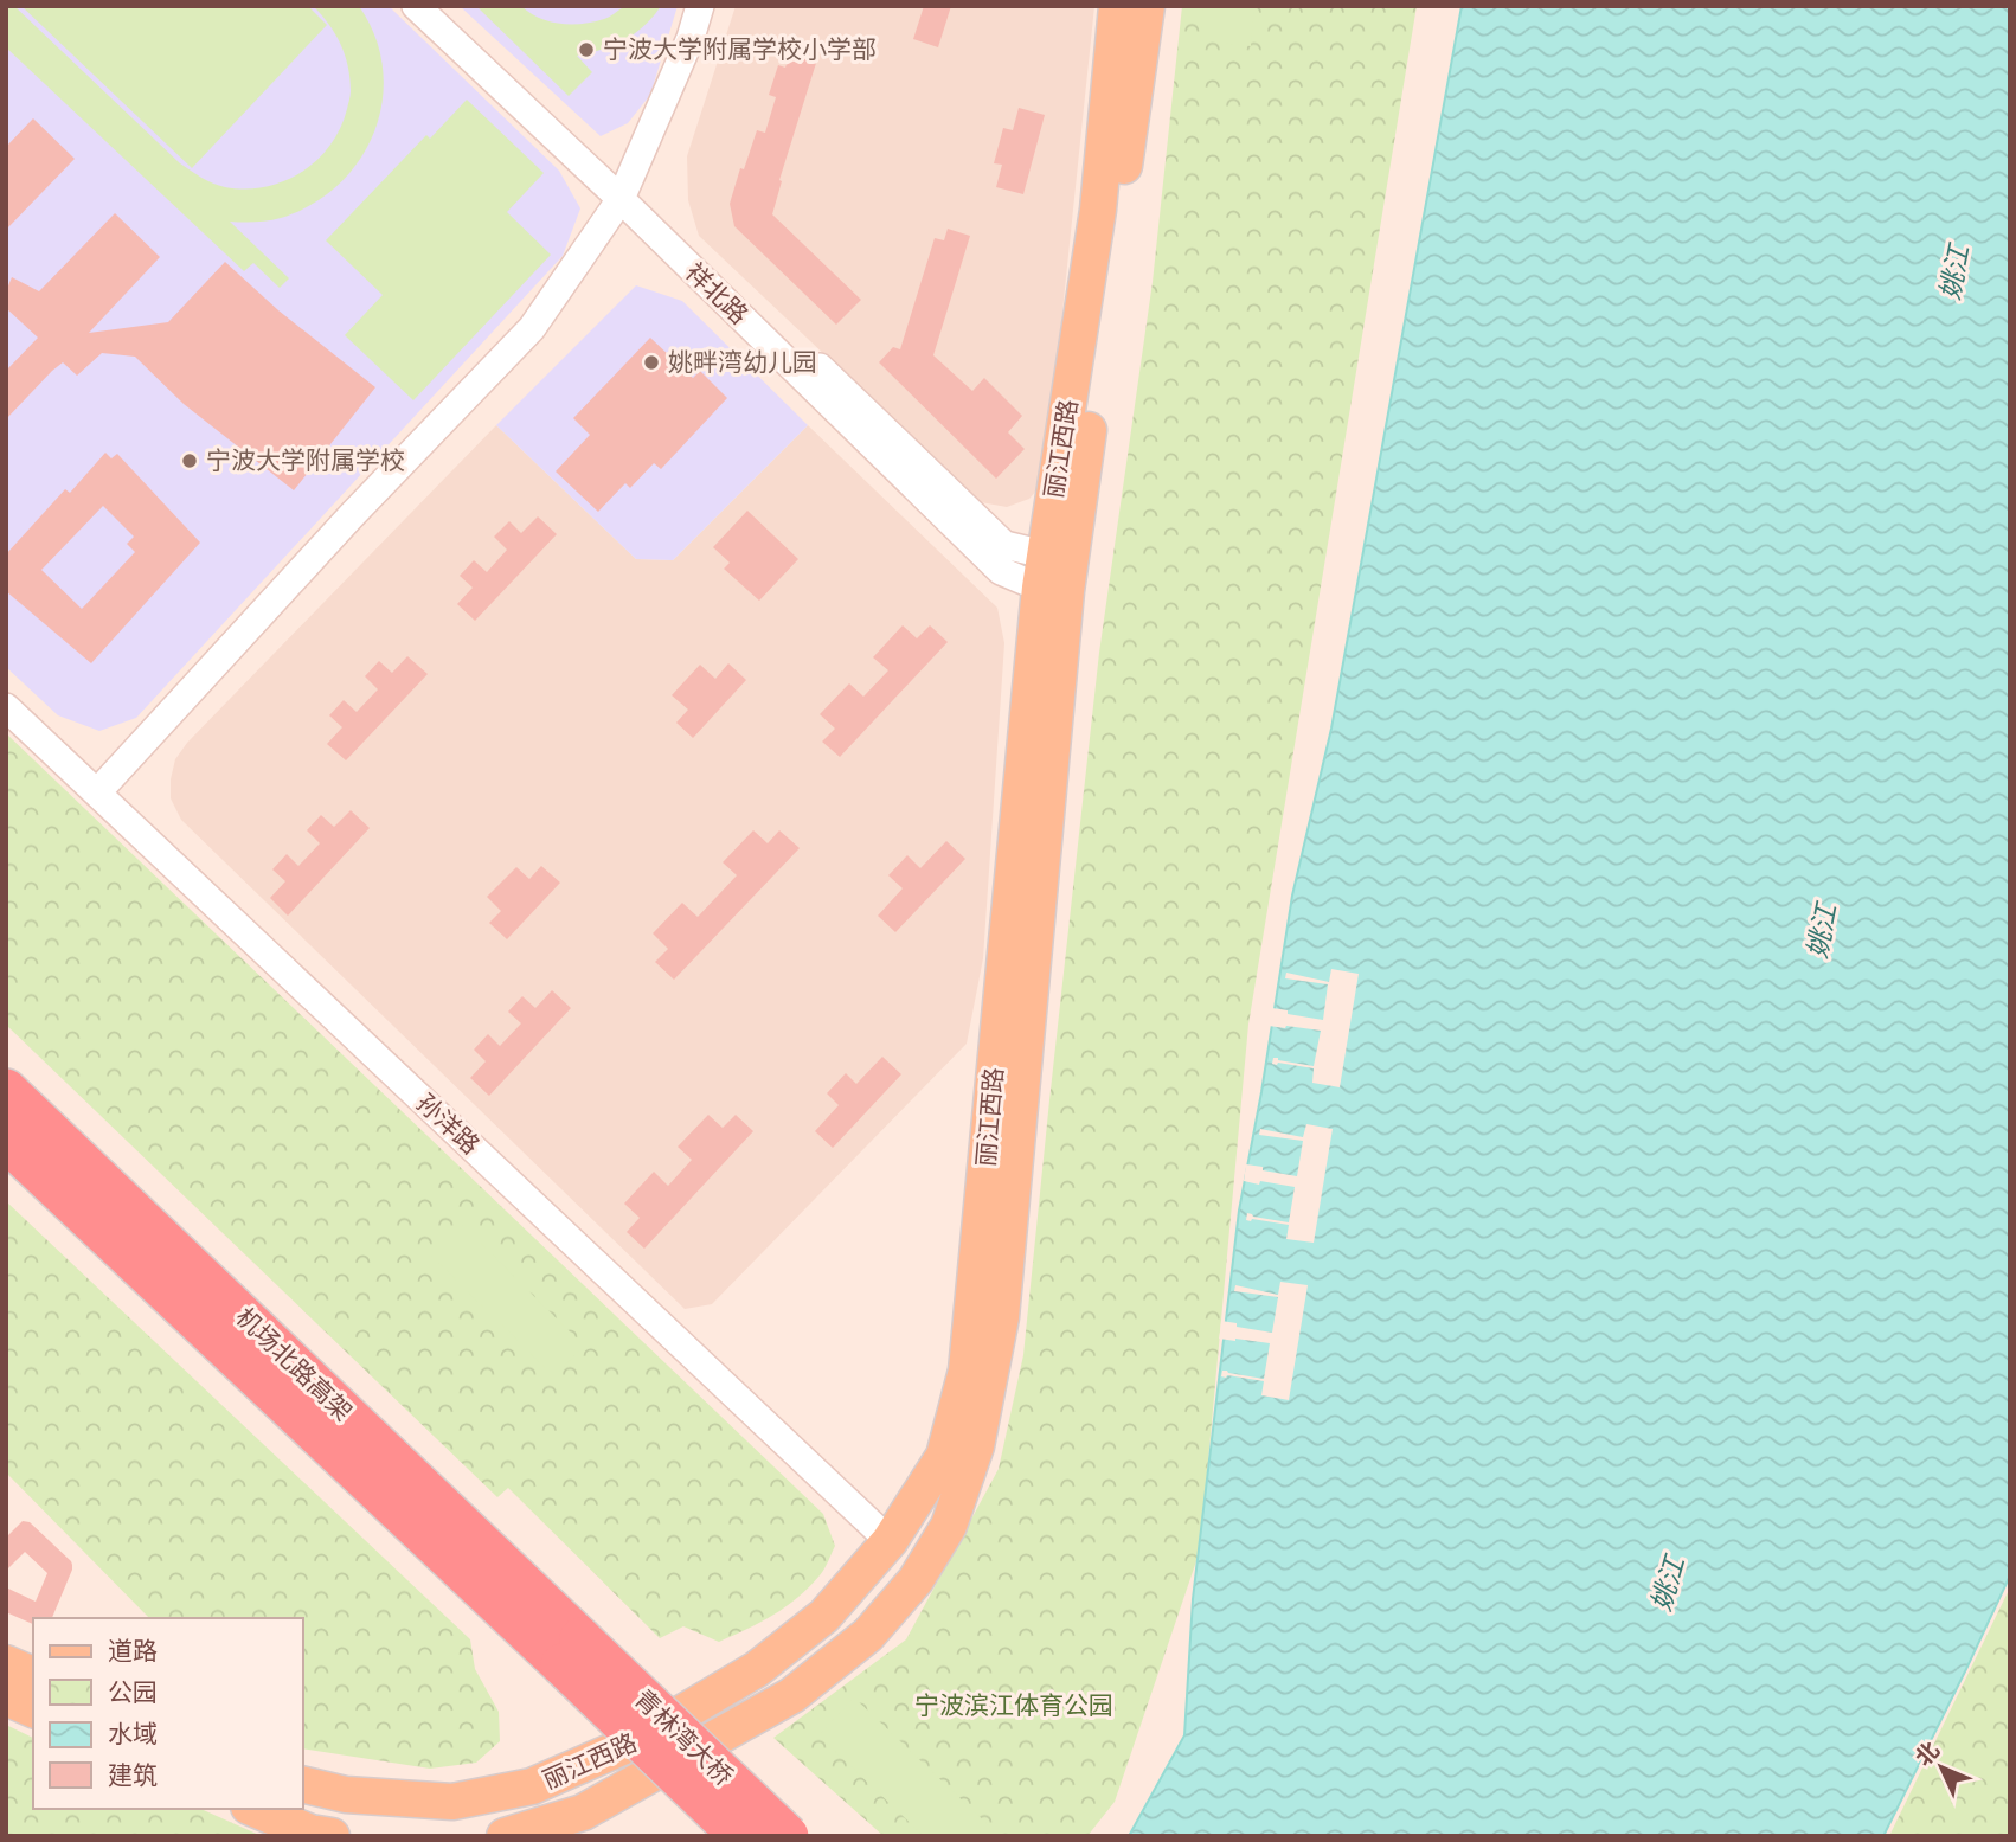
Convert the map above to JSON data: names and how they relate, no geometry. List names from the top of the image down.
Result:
{
  "streets": {
    "highway": ["机场北路高架", "青林湾大桥"],
    "main road": ["丽江西路"],
    "street": ["祥北路", "孙洋路"]
  },
  "crossings": [
    ["祥北路", "丽江西路"],
    ["丽江西路", "孙洋路"],
    ["机场北路高架", "青林湾大桥"]
  ],
  "water": ["姚江"],
  "parks": ["宁波滨江体育公园"],
  "places": ["宁波大学附属学校小学部", "姚畔湾幼儿园", "宁波大学附属学校"],
  "legend": [
    "道路",
    "公园",
    "水域",
    "建筑"
  ],
  "north": "top left"
}
